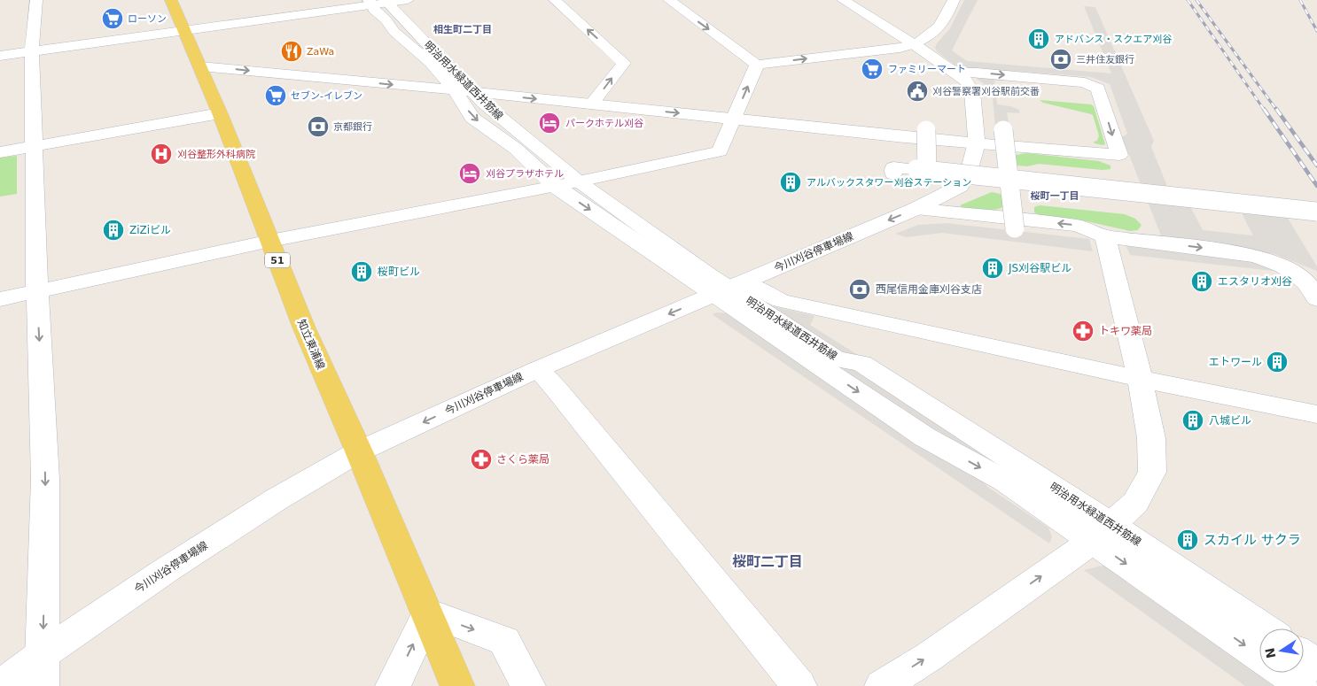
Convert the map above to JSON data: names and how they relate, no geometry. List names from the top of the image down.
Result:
{
  "streets": {
    "main road": ["51", "知立東浦線"],
    "street": ["明治用水緑道西井筋線", "今川刈谷停車場線"]
  },
  "crossings": [
    ["明治用水緑道西井筋線", "今川刈谷停車場線"],
    ["今川刈谷停車場線", "知立東浦線"]
  ],
  "districts": ["相生町二丁目", "桜町一丁目", "桜町二丁目"],
  "places": {
    "supermarket": ["ローソン", "ファミリーマート", "セブン-イレブン"],
    "building": [
      "アドバンス・スクエア刈谷",
      "アルバックスタワー刈谷ステーション",
      "ZiZiビル",
      "JS刈谷駅ビル",
      "桜町ビル",
      "エスタリオ刈谷",
      "エトワール",
      "八城ビル",
      "スカイル サクラ"
    ],
    "restaurant": ["ZaWa"],
    "bank": ["三井住友銀行", "京都銀行", "西尾信用金庫刈谷支店"],
    "public building": ["刈谷警察署刈谷駅前交番"],
    "hotel": ["パークホテル刈谷", "刈谷プラザホテル"],
    "hospital": ["刈谷整形外科病院"],
    "pharmacy": ["トキワ薬局", "さくら薬局"]
  },
  "north": "left"
}
